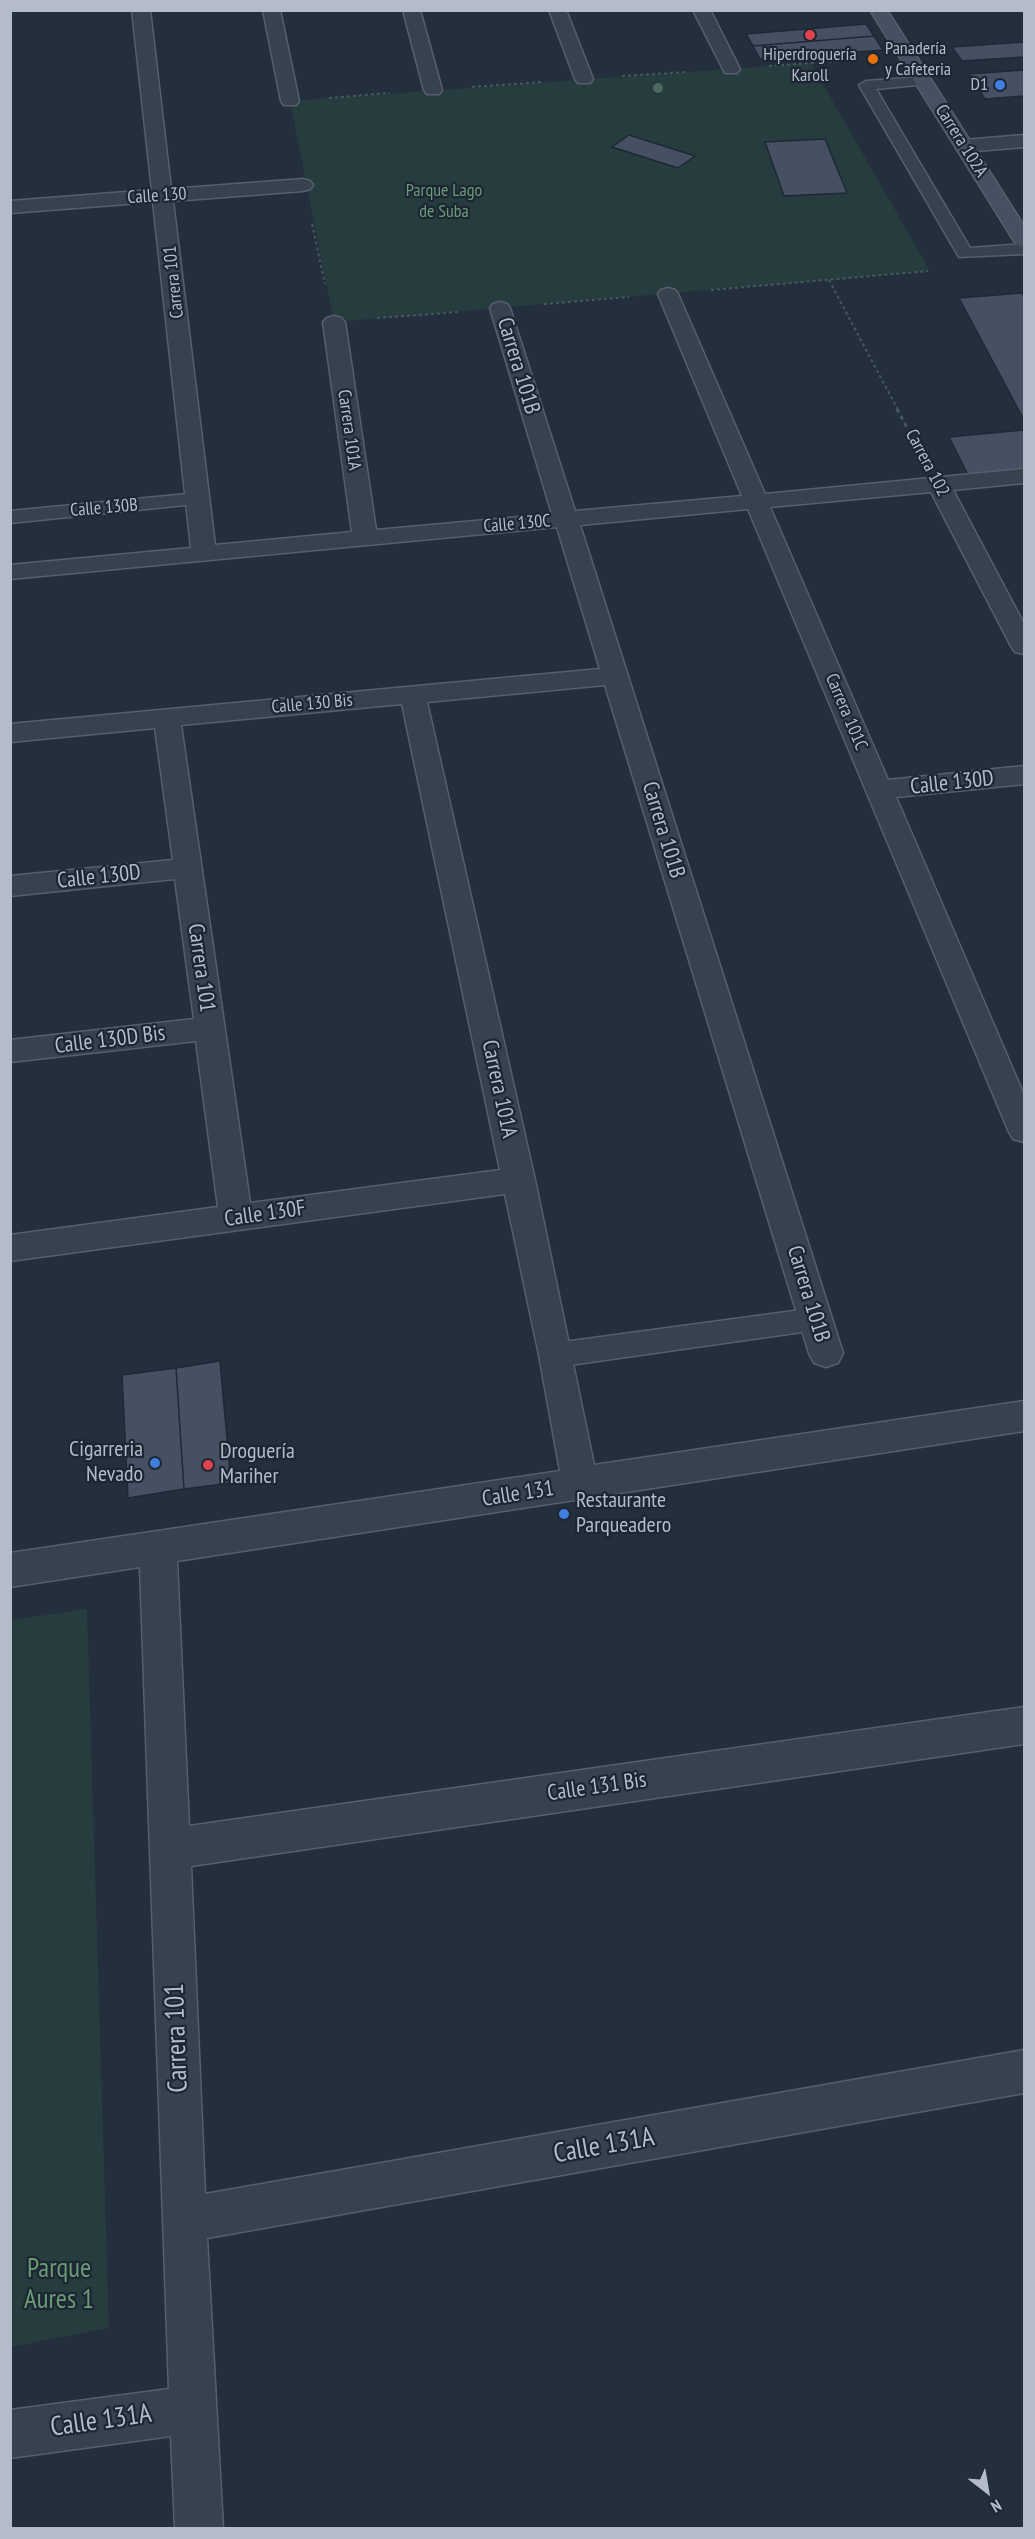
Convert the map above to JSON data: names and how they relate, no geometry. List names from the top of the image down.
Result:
{
  "streets": {
    "street": [
      "Carrera 102A",
      "Calle 130",
      "Carrera 101",
      "Carrera 101B",
      "Carrera 101A",
      "Carrera 102",
      "Calle 130C",
      "Calle 130 Bis",
      "Carrera 101C",
      "Calle 130D",
      "Calle 130D Bis",
      "Calle 130F",
      "Calle 131",
      "Calle 131 Bis",
      "Calle 131A"
    ],
    "lane": ["Calle 130B"]
  },
  "crossings": [
    ["Calle 130", "Carrera 101"],
    ["Carrera 101", "Calle 130B"],
    ["Carrera 101", "Calle 130C"],
    ["Carrera 101", "Calle 130 Bis"],
    ["Carrera 101", "Calle 130D"],
    ["Carrera 101", "Calle 130D Bis"],
    ["Carrera 101", "Calle 130F"],
    ["Carrera 101", "Calle 131"],
    ["Carrera 101", "Calle 131 Bis"],
    ["Carrera 101", "Calle 131A"],
    ["Carrera 101B", "Calle 130C"],
    ["Carrera 101B", "Calle 130 Bis"],
    ["Carrera 101A", "Calle 130C"],
    ["Carrera 101A", "Calle 130 Bis"],
    ["Carrera 101A", "Calle 130F"],
    ["Carrera 101A", "Calle 131"],
    ["Carrera 102", "Calle 130C"],
    ["Calle 130C", "Carrera 101C"],
    ["Carrera 101C", "Calle 130D"]
  ],
  "parks": ["Parque Lago de Suba", "Parque Aures 1"],
  "places": [
    "Hiperdroguería Karoll",
    "Panadería y Cafeteria",
    "D1",
    "Cigarreria Nevado",
    "Droguería Mariher",
    "Restaurante Parqueadero"
  ],
  "north": "bottom right"
}
